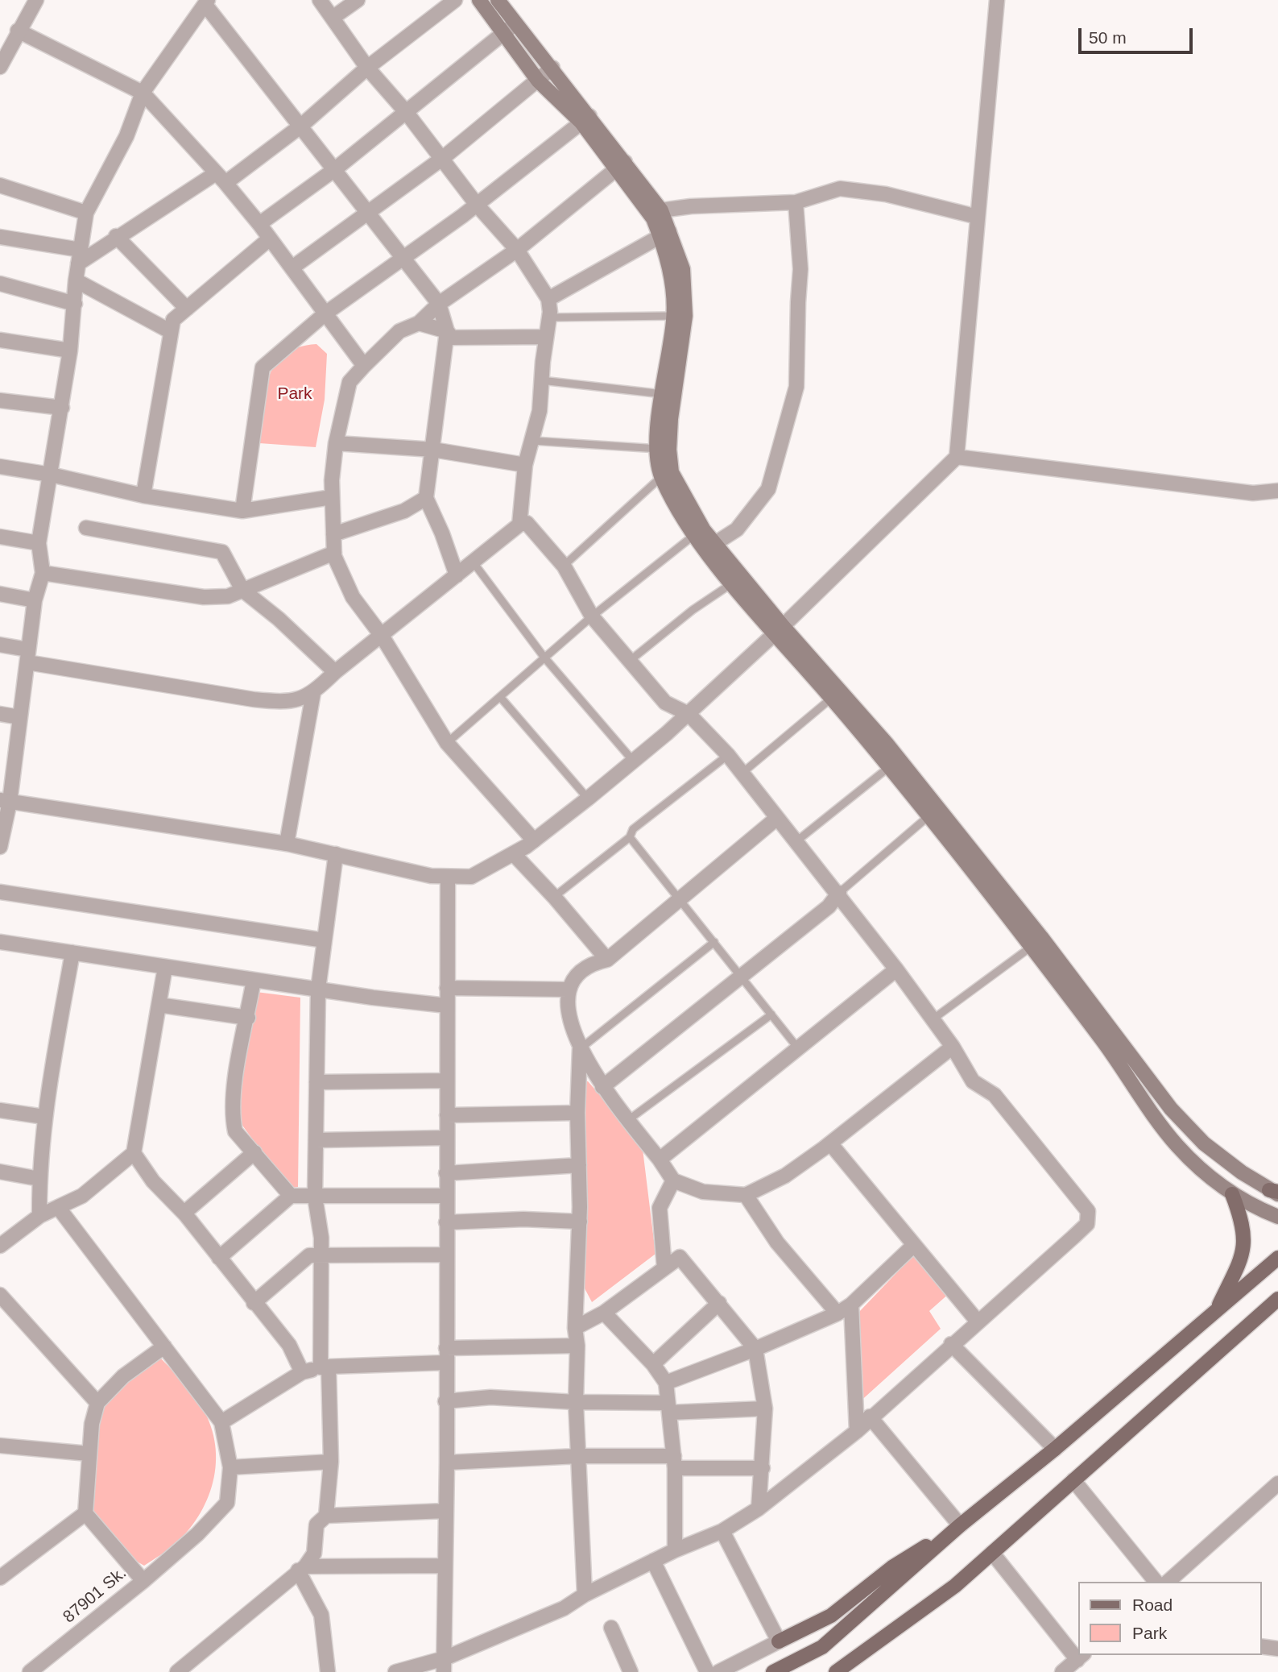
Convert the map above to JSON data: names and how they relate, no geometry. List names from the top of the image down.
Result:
{
  "streets": {
    "street": ["87901 Sk."]
  },
  "parks": ["Park"],
  "legend": ["Road", "Park"],
  "scale_bar": "50 m"
}
